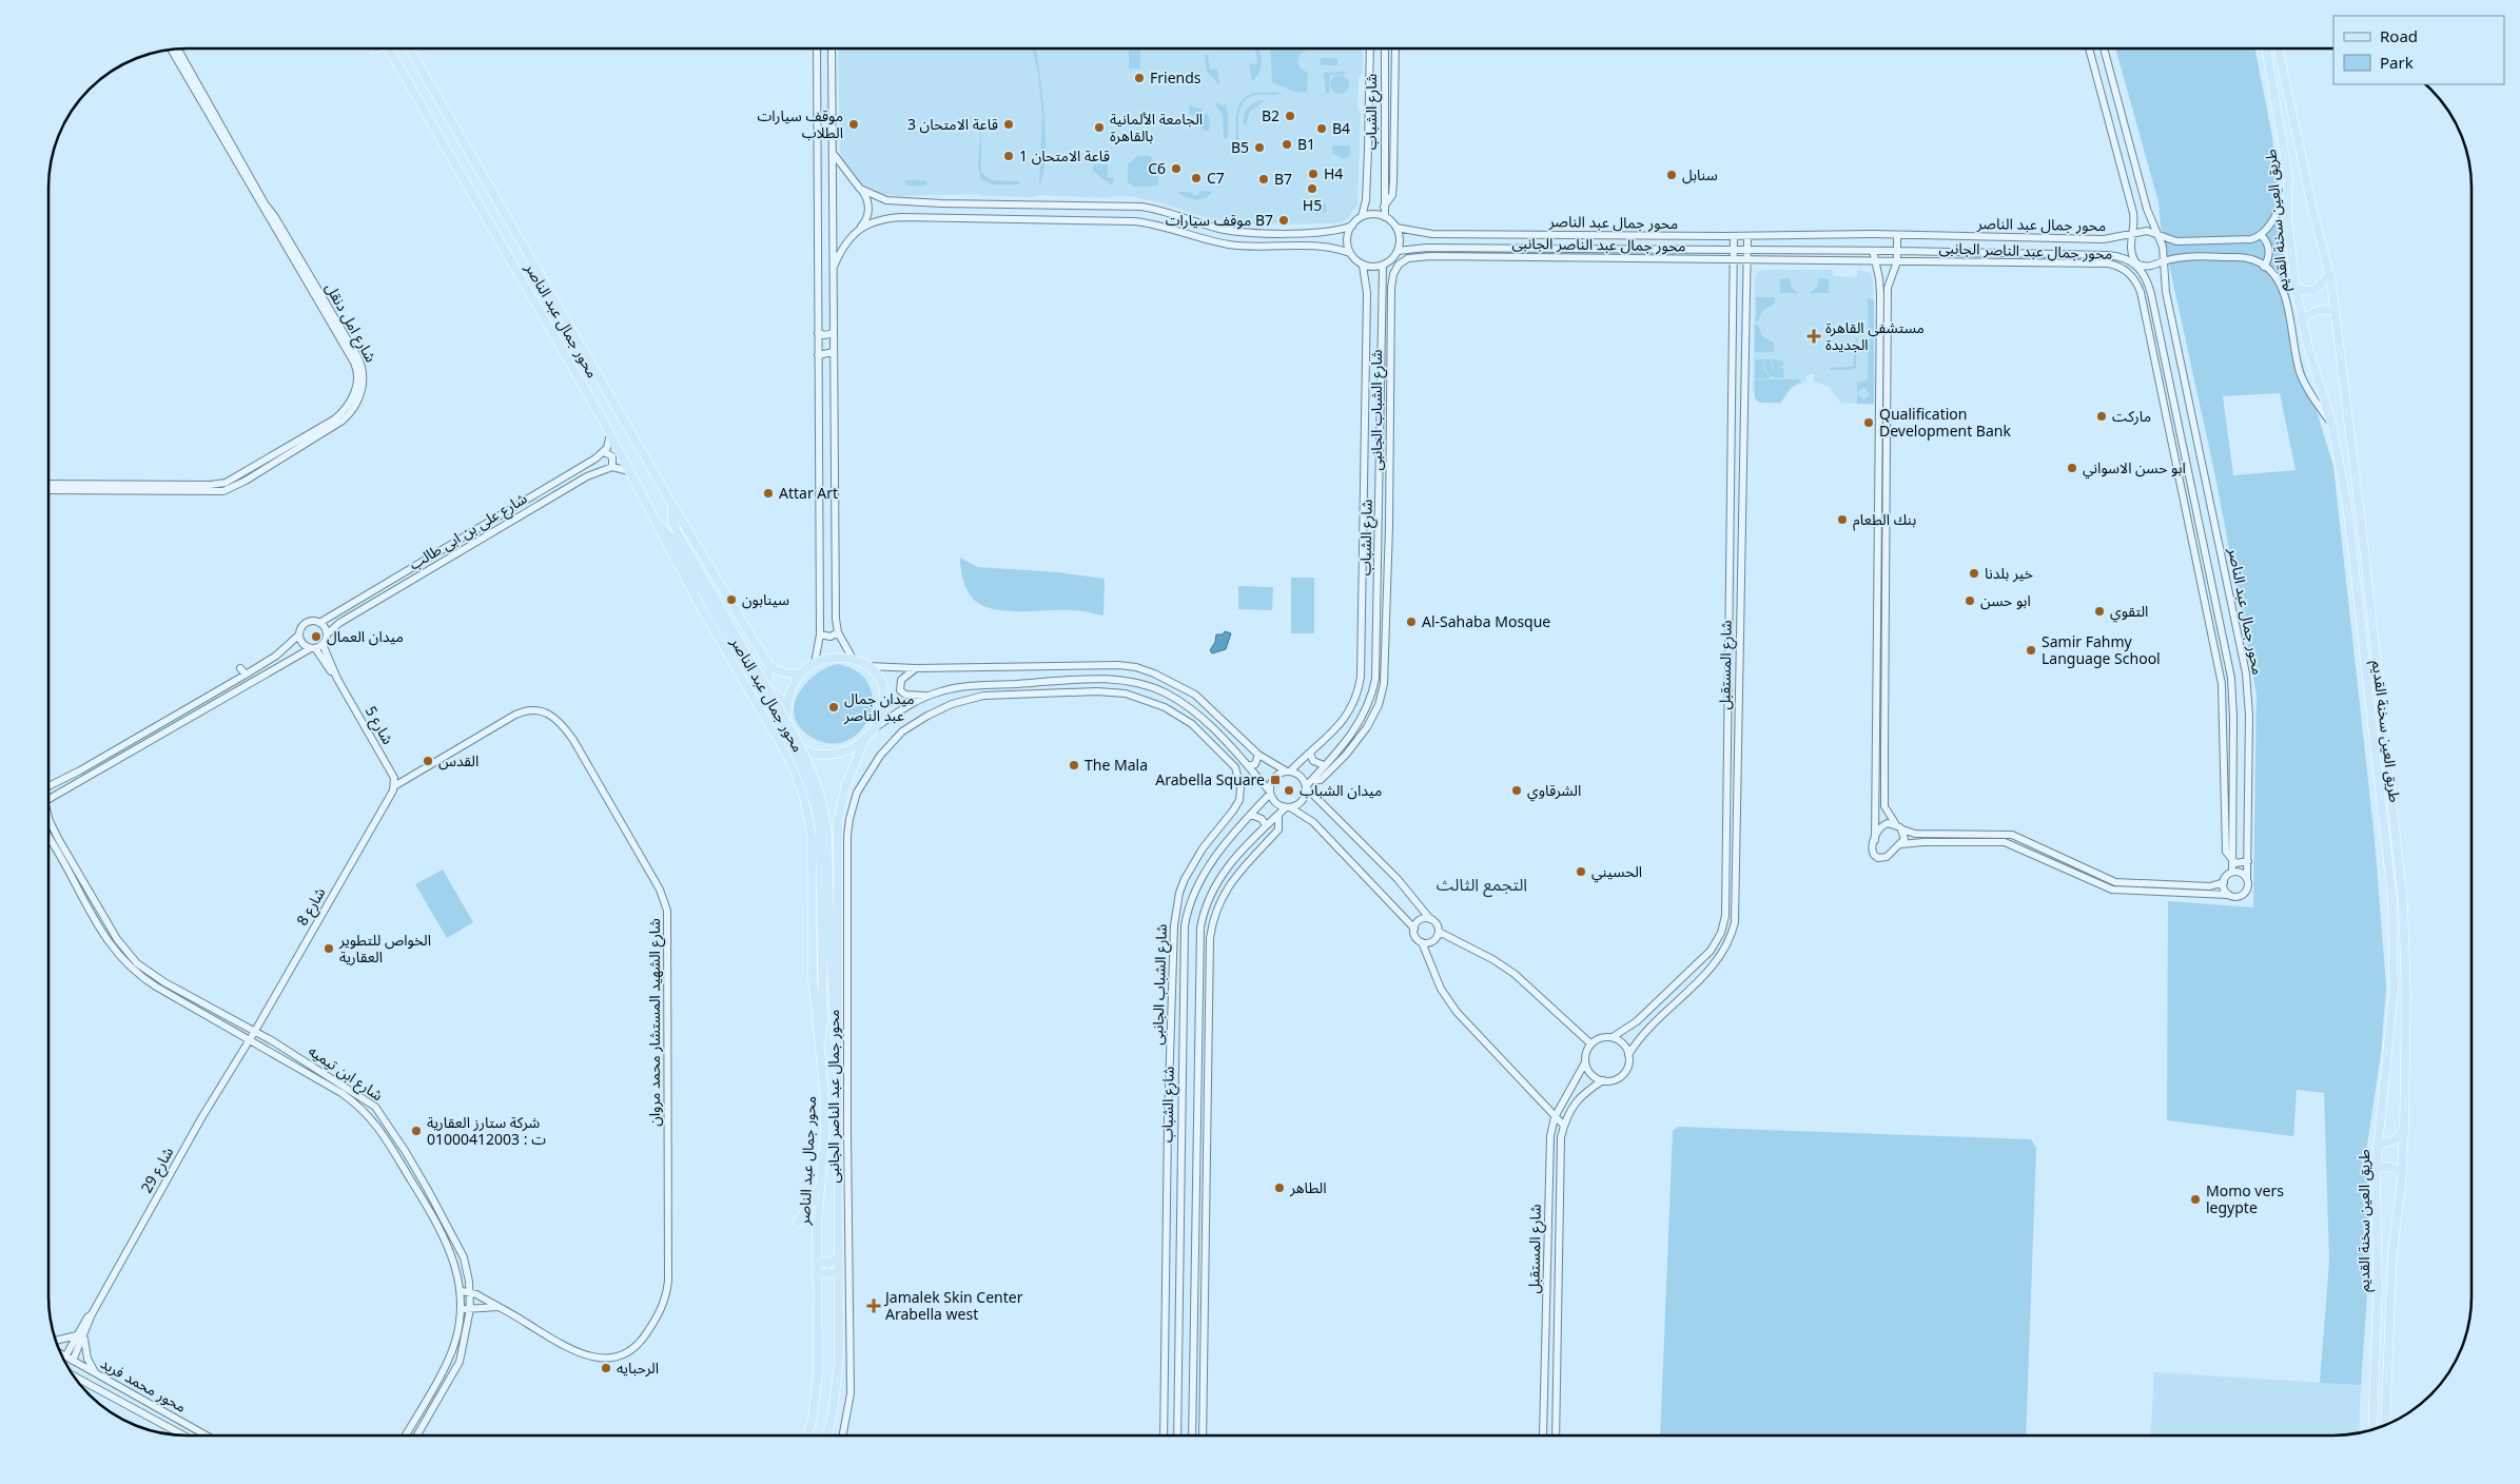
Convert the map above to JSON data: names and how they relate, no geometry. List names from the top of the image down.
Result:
{
  "streets": {
    "main road": ["طريق العين سخنة القديم", "محور جمال عبد الناصر"],
    "street": [
      "شارع الشباب",
      "محور جمال عبد الناصر الجانبى",
      "شارع امل دنقل",
      "شارع الشباب الجانبى",
      "شارع على بن ابى طالب",
      "شارع المستقبل",
      "شارع 5",
      "شارع 8",
      "شارع الشهيد المستشار محمد مروان",
      "شارع ابن تيميه",
      "شارع 29",
      "محور محمد فريد"
    ]
  },
  "crossings": [
    ["شارع الشباب", "محور جمال عبد الناصر"],
    ["شارع الشباب", "شارع الشباب الجانبى"],
    ["محور جمال عبد الناصر", "محور جمال عبد الناصر الجانبى"],
    ["محور جمال عبد الناصر", "شارع المستقبل"],
    ["محور جمال عبد الناصر الجانبى", "شارع الشباب الجانبى"],
    ["محور جمال عبد الناصر الجانبى", "شارع المستقبل"],
    ["شارع على بن ابى طالب", "شارع 5"],
    ["شارع 5", "شارع 8"],
    ["شارع 5", "شارع الشهيد المستشار محمد مروان"],
    ["شارع 8", "شارع الشهيد المستشار محمد مروان"],
    ["شارع 8", "شارع ابن تيميه"],
    ["شارع 8", "شارع 29"],
    ["شارع الشهيد المستشار محمد مروان", "شارع ابن تيميه"],
    ["شارع ابن تيميه", "شارع 29"],
    ["شارع 29", "محور محمد فريد"]
  ],
  "districts": ["التجمع الثالث"],
  "places": {
    "other": [
      "Friends",
      "B2",
      "موقف سيارات الطلاب",
      "قاعة الامتحان 3",
      "الجامعة الألمانية بالقاهرة",
      "B4",
      "B1",
      "B5",
      "قاعة الامتحان 1",
      "C6",
      "H4",
      "سنابل",
      "C7",
      "B7",
      "H5",
      "موقف سيارات B7",
      "ماركت",
      "Qualification Development Bank",
      "ابو حسن الاسواني",
      "Attar Art",
      "بنك الطعام",
      "خير بلدنا",
      "سينابون",
      "ابو حسن",
      "التقوي",
      "Al-Sahaba Mosque",
      "ميدان العمال",
      "Samir Fahmy Language School",
      "ميدان جمال عبد الناصر",
      "القدس",
      "The Mala",
      "ميدان الشباب",
      "الشرقاوي",
      "الحسيني",
      "الخواص للتطوير العقارية",
      "شركة ستارز العقارية ت : 01000412003",
      "الطاهر",
      "Momo vers legypte",
      "الرحبايه"
    ],
    "health": ["مستشفى القاهرة الجديدة", "Jamalek Skin Center Arabella west"],
    "transit": ["Arabella Square"]
  },
  "legend": ["Road", "Park"]
}
